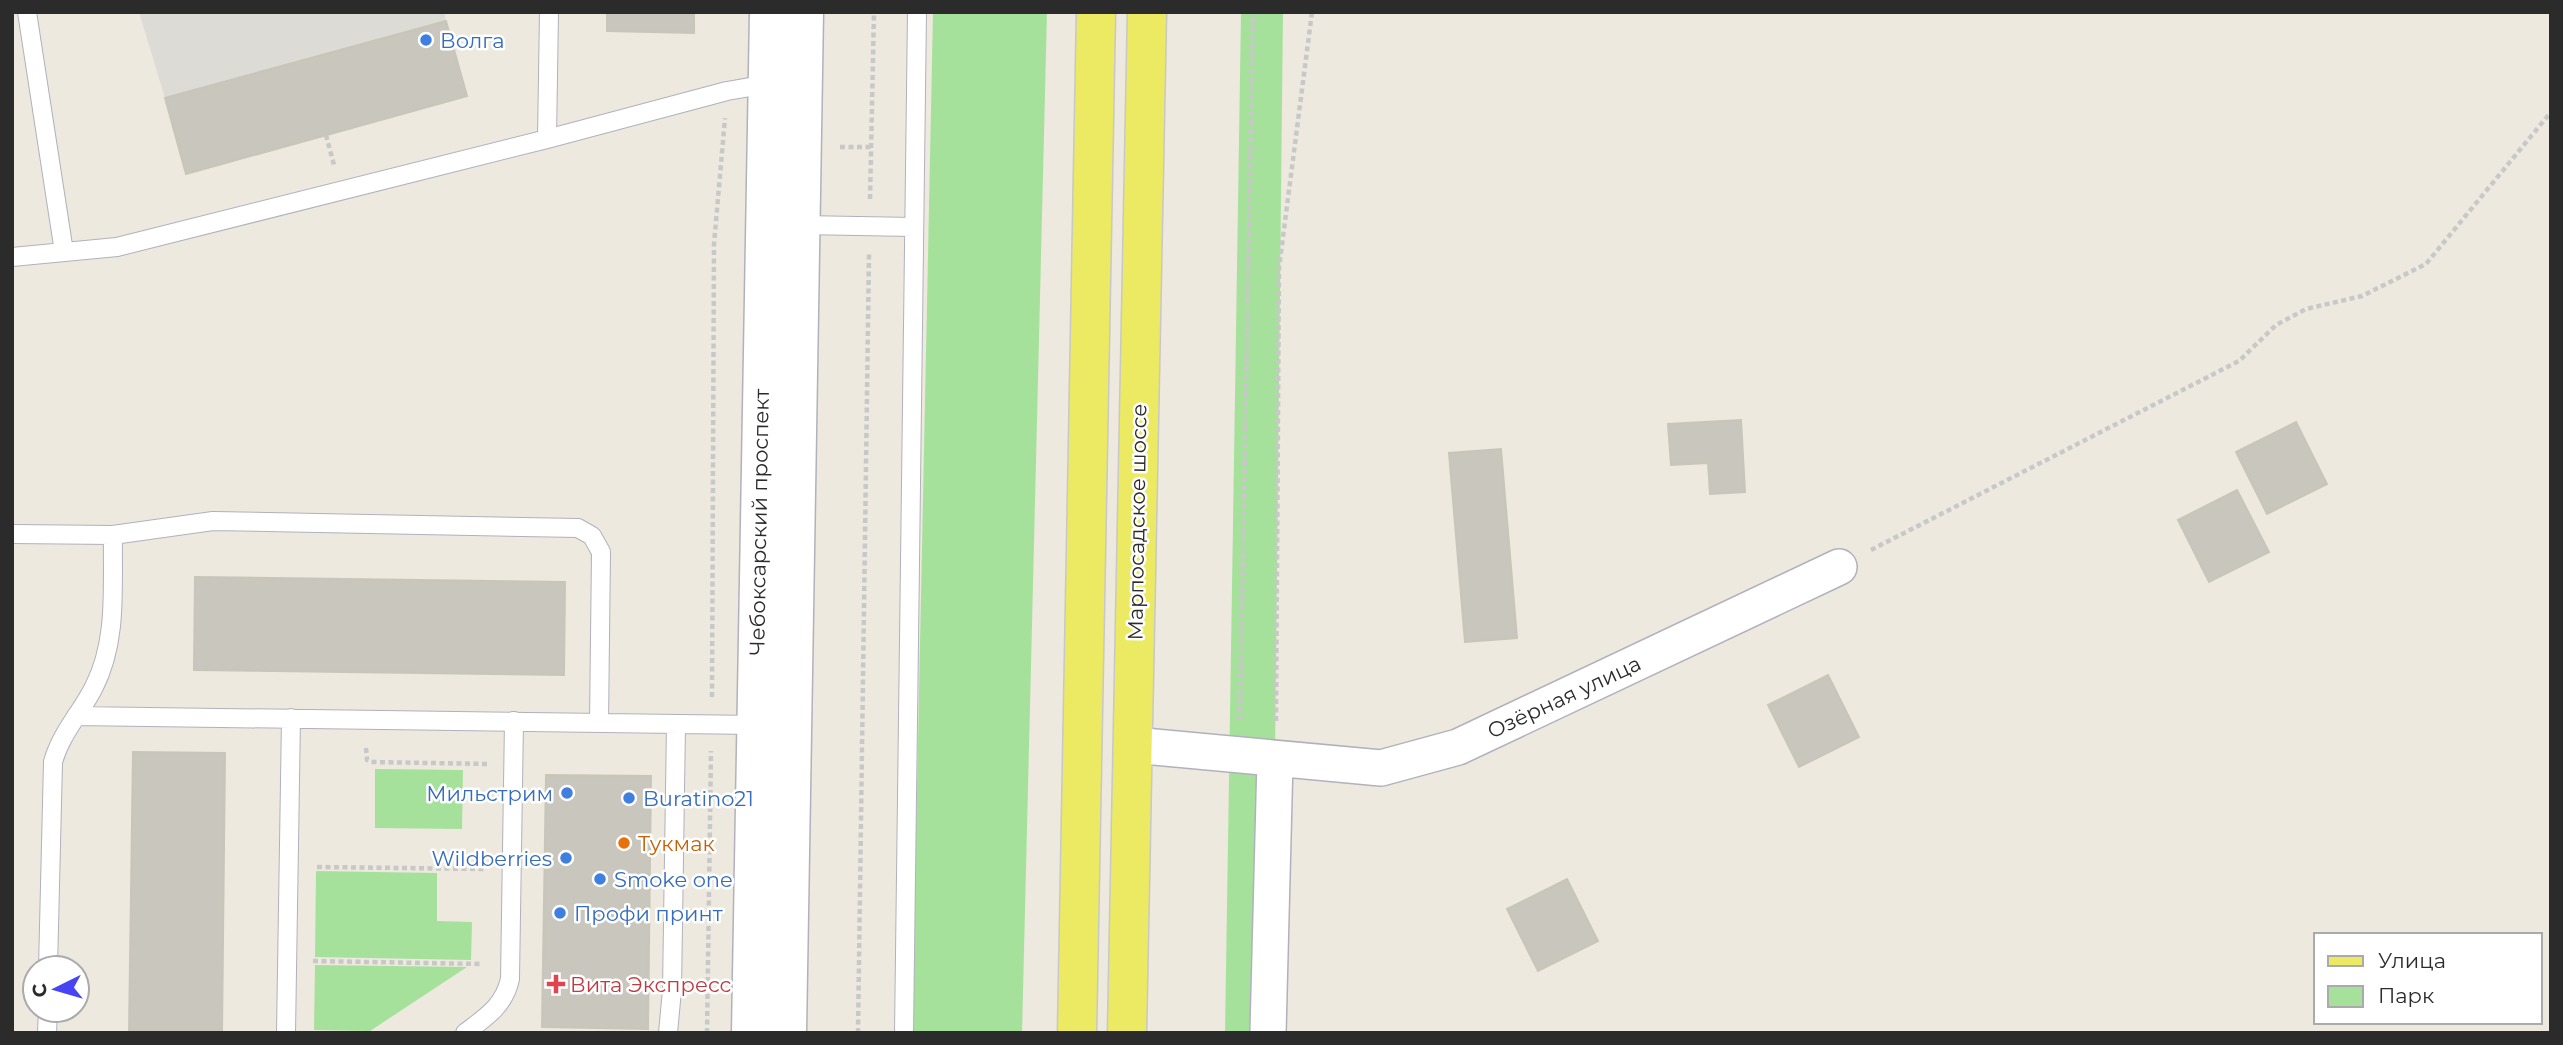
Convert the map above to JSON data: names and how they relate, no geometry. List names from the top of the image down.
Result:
{
  "streets": {
    "main road": ["Марпосадское шоссе"],
    "street": ["Чебоксарский проспект", "Озёрная улица"]
  },
  "crossings": [
    ["Марпосадское шоссе", "Озёрная улица"]
  ],
  "places": {
    "other": [
      "Волга",
      "Мильстрим",
      "Buratino21",
      "Тукмак",
      "Wildberries",
      "Smoke one",
      "Профи принт"
    ],
    "health": ["Вита Экспресс"]
  },
  "legend": ["Улица", "Парк"],
  "north": "left"
}
